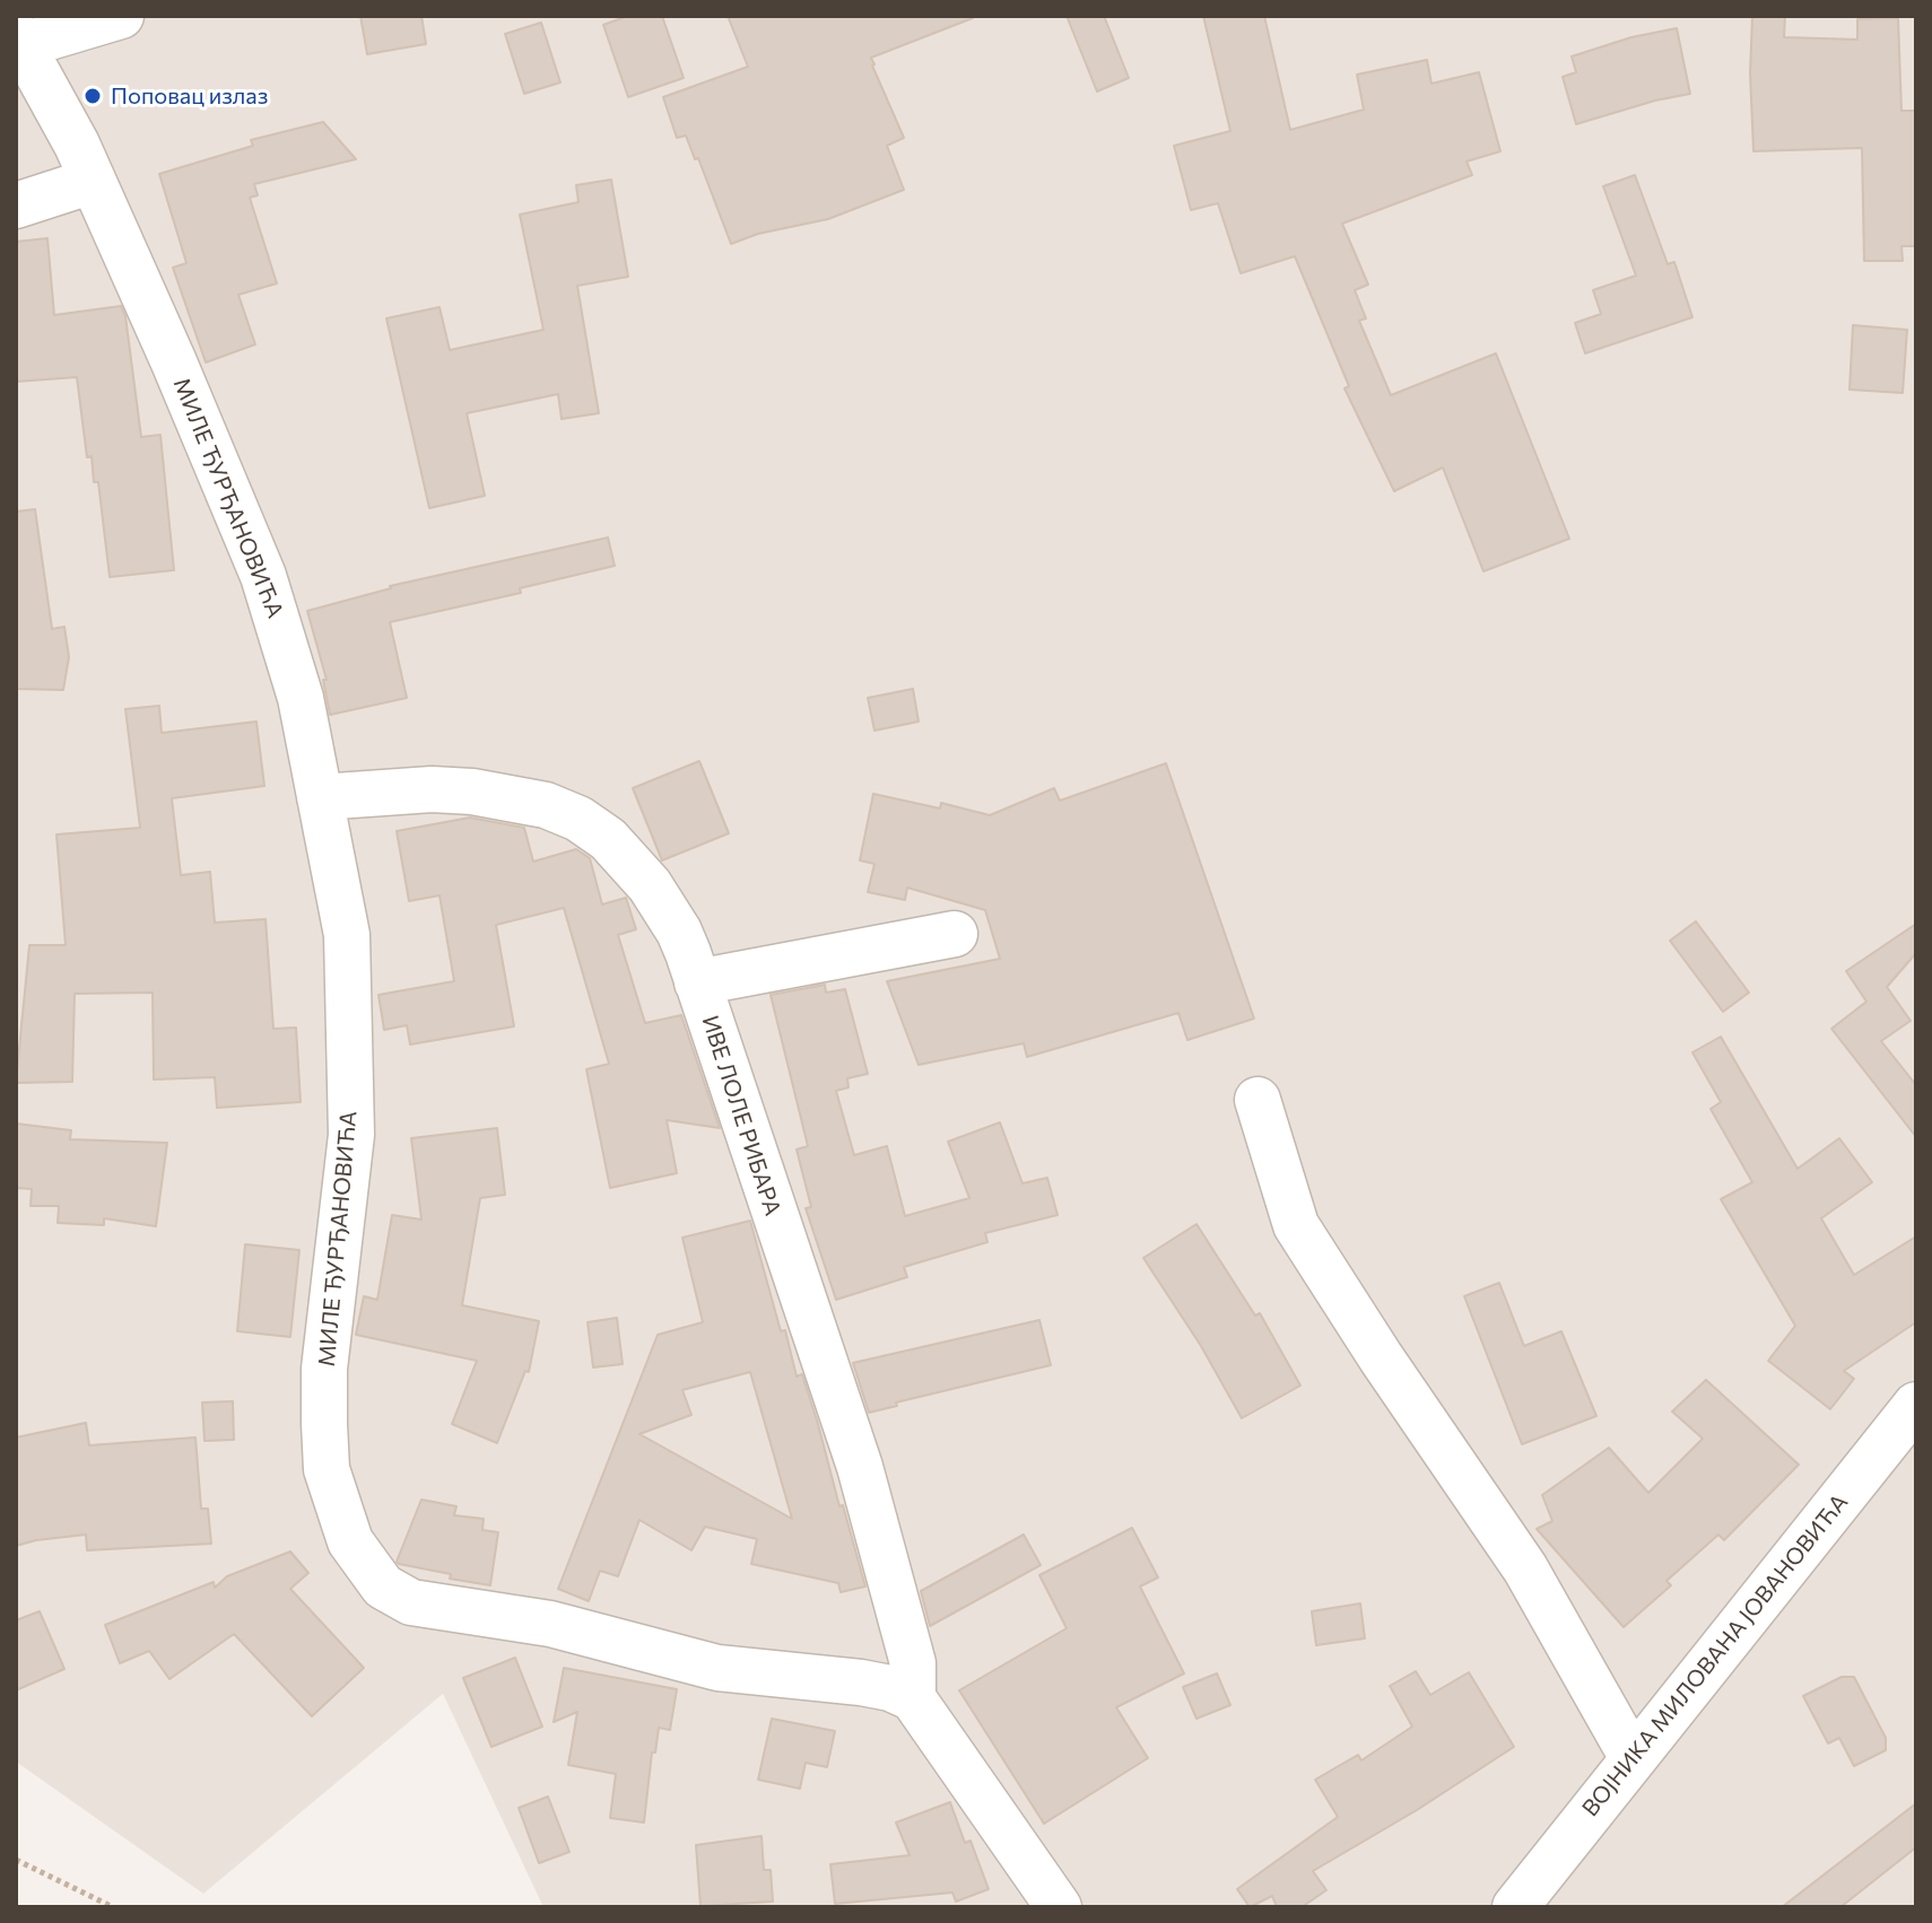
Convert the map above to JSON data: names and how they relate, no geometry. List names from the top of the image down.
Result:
{
  "streets": {
    "street": ["МИЛЕ ЂУРЂАНОВИЋА", "ИВЕ ЛОЛЕ РИБАРА", "ВОЈНИКА МИЛОВАНА ЈОВАНОВИЋА"]
  },
  "crossings": [
    ["МИЛЕ ЂУРЂАНОВИЋА", "ИВЕ ЛОЛЕ РИБАРА"]
  ],
  "places": ["Поповац излаз"]
}
